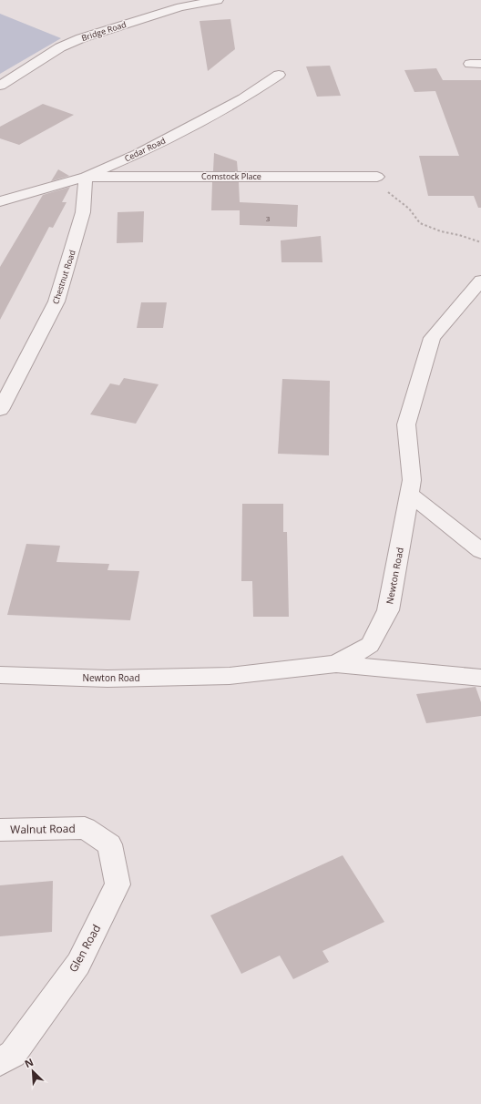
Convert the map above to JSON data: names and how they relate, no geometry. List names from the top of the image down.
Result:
{
  "streets": {
    "street": [
      "Bridge Road",
      "Cedar Road",
      "Comstock Place",
      "Chestnut Road",
      "Newton Road",
      "Walnut Road",
      "Glen Road"
    ]
  },
  "crossings": [
    ["Cedar Road", "Comstock Place"],
    ["Cedar Road", "Chestnut Road"],
    ["Comstock Place", "Chestnut Road"],
    ["Walnut Road", "Glen Road"]
  ],
  "house_numbers": ["3"],
  "north": "top left"
}
